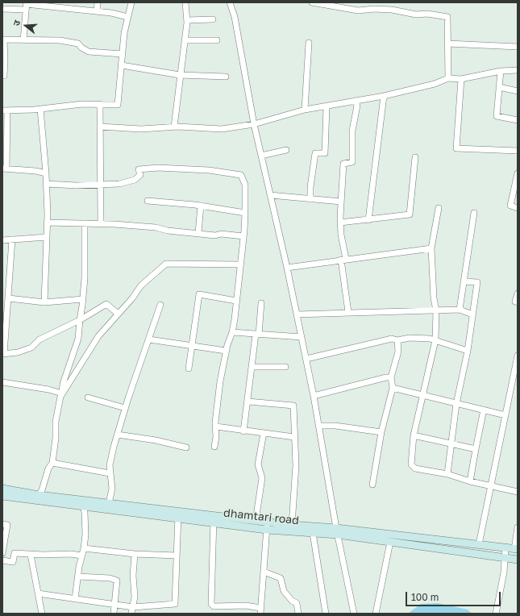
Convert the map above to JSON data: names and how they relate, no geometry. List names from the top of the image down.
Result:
{
  "streets": {
    "main road": ["dhamtari road"]
  },
  "scale_bar": "100 m",
  "north": "left"
}
